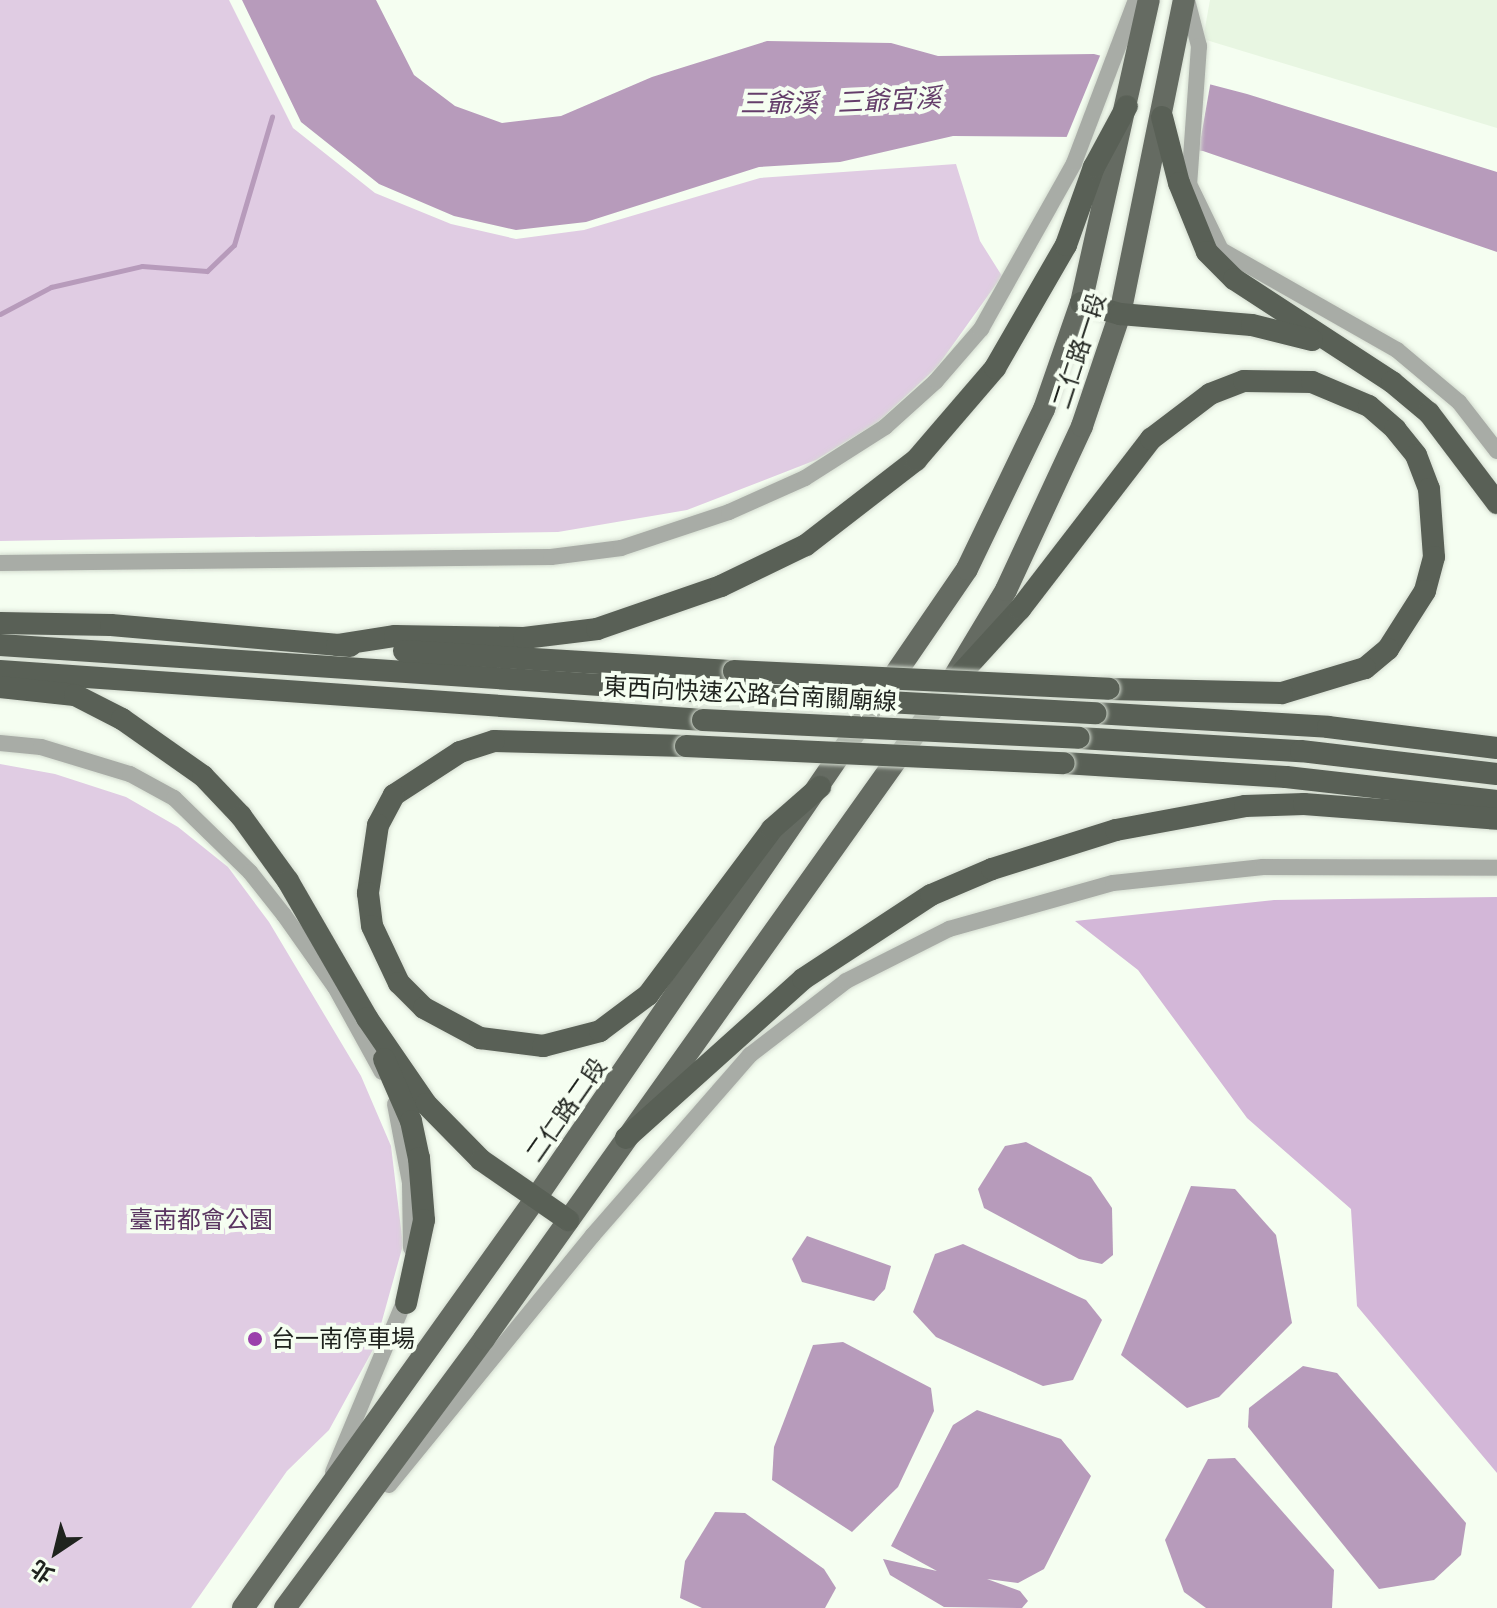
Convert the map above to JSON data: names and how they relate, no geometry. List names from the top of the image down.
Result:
{
  "streets": {
    "highway": ["東西向快速公路 台南關廟線"],
    "main road": ["二仁路一段", "二仁路二段"]
  },
  "crossings": [
    ["二仁路一段", "二仁路二段"]
  ],
  "water": ["三爺宮溪", "三爺溪"],
  "parks": ["臺南都會公園"],
  "places": ["台一南停車場"],
  "north": "bottom left"
}
